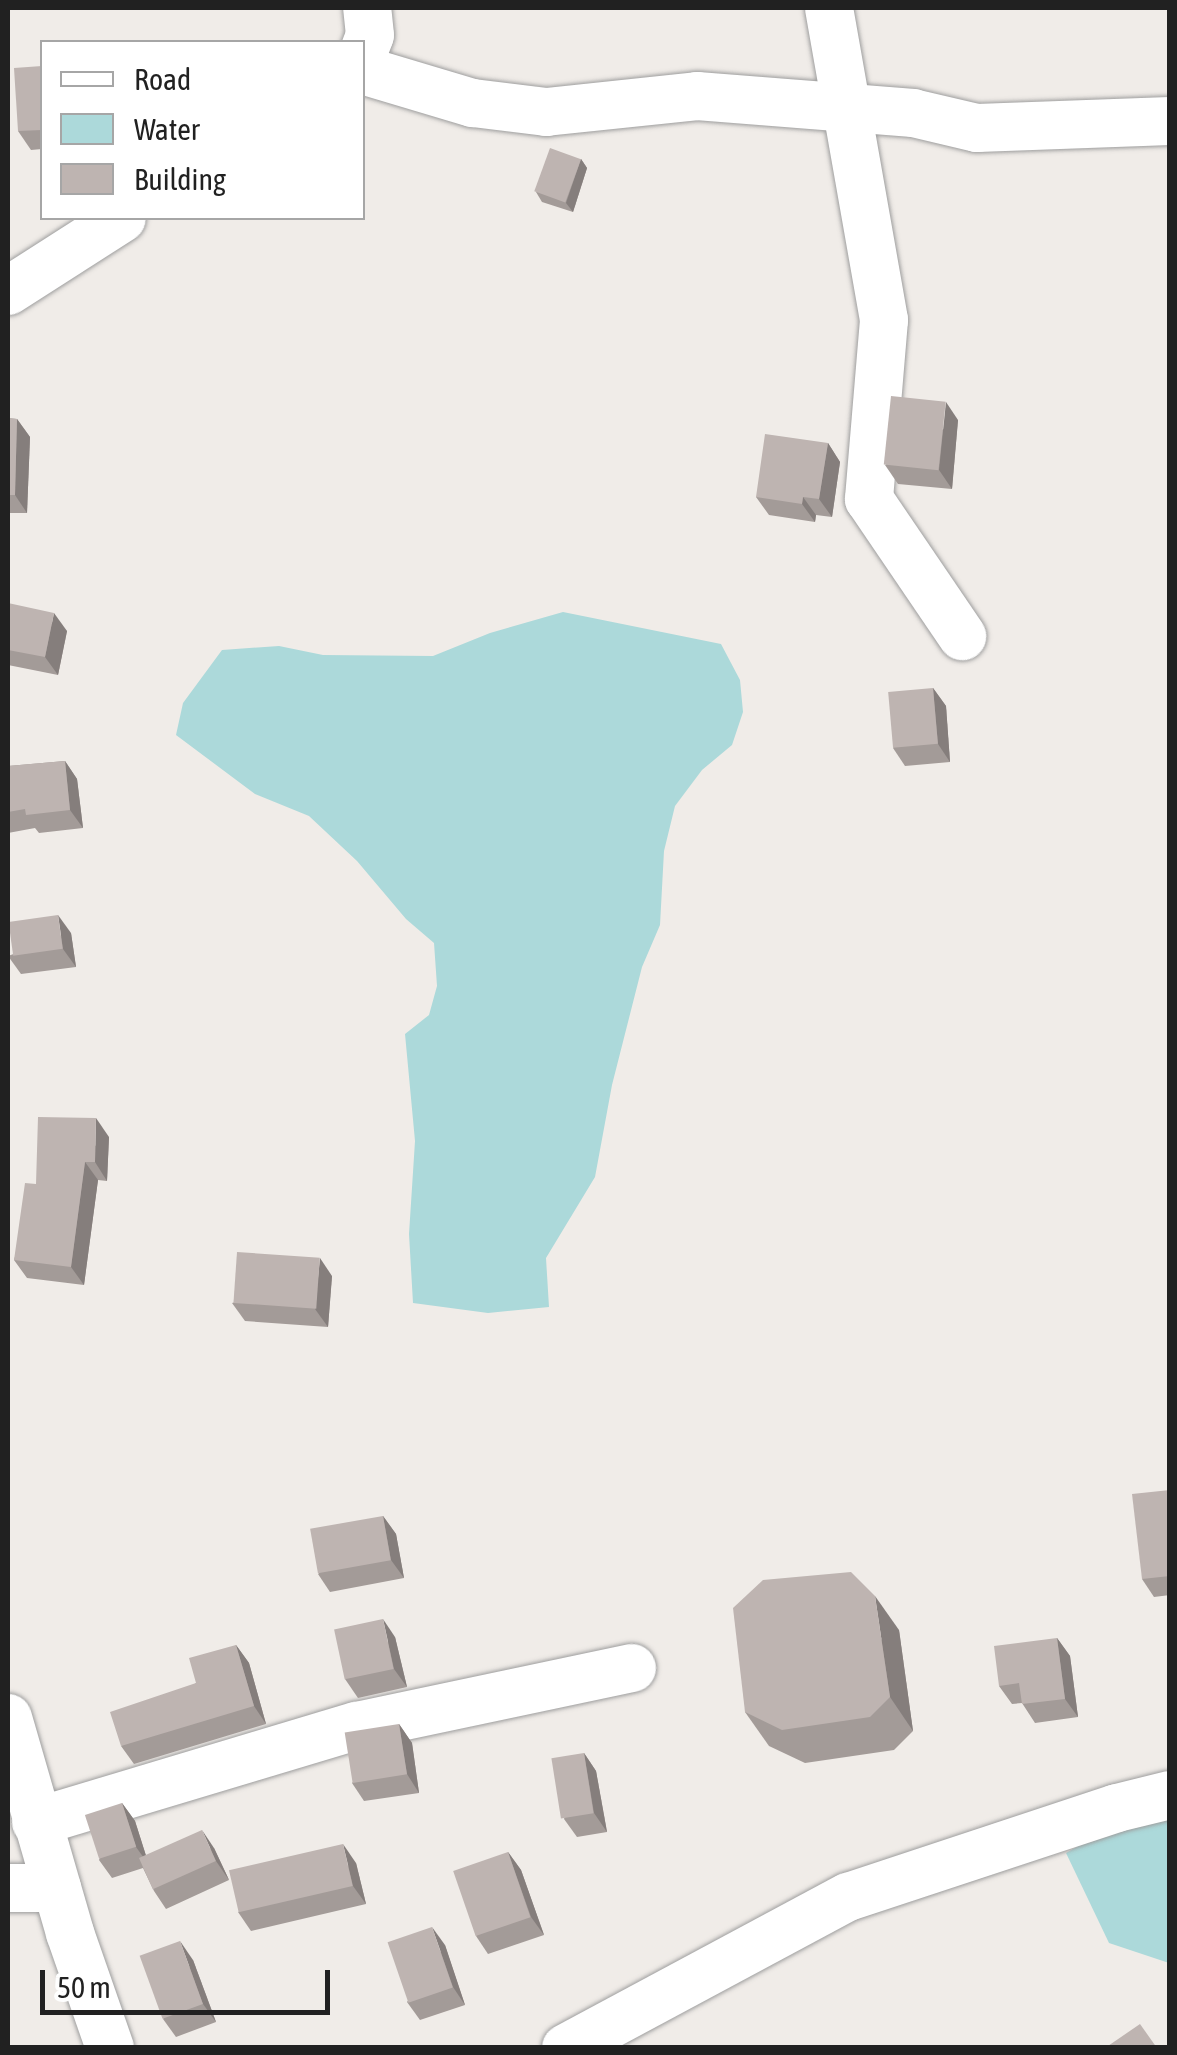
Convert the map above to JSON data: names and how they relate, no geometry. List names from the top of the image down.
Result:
{
  "legend": ["Road", "Water", "Building"],
  "scale_bar": "50 m"
}
